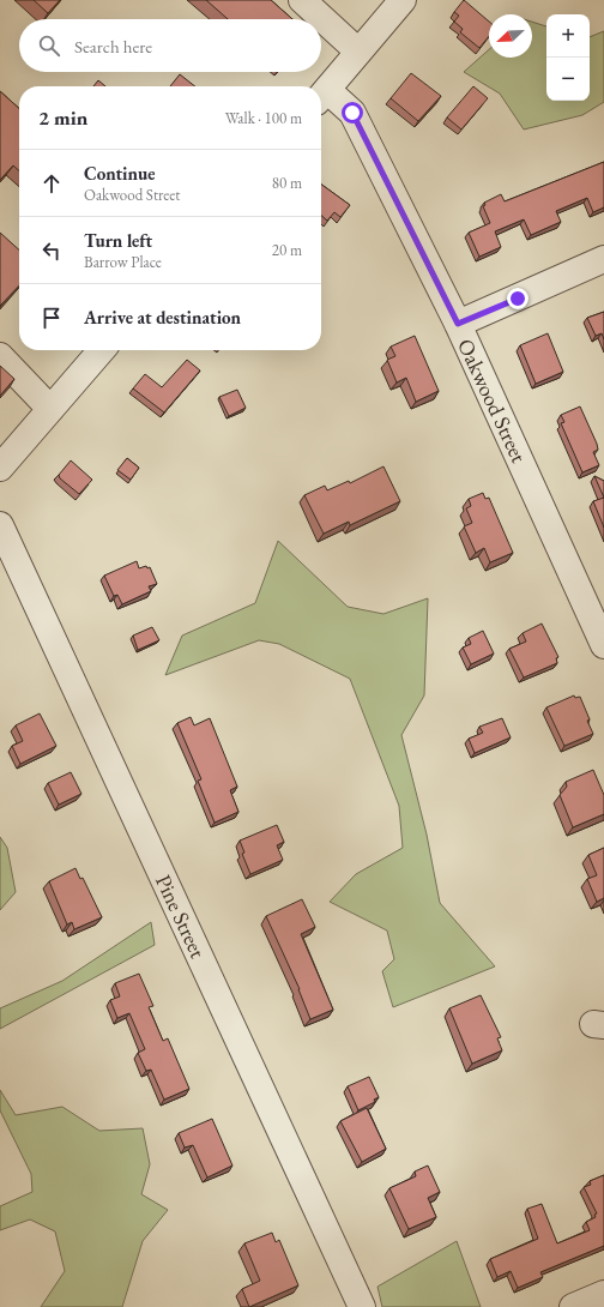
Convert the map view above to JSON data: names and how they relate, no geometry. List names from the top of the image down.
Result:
{
  "streets": {
    "street": ["Oakwood Street", "Pine Street"]
  },
  "north": "bottom left",
  "page": {
    "map_buttons": ["+", "−"],
    "search": "Search here",
    "heading": ["2 min", "Walk · 100 m"],
    "list": [
      ["Continue", "Oakwood Street", "80 m"],
      ["Turn left", "Barrow Place", "20 m"],
      "Arrive at destination"
    ]
  }
}
